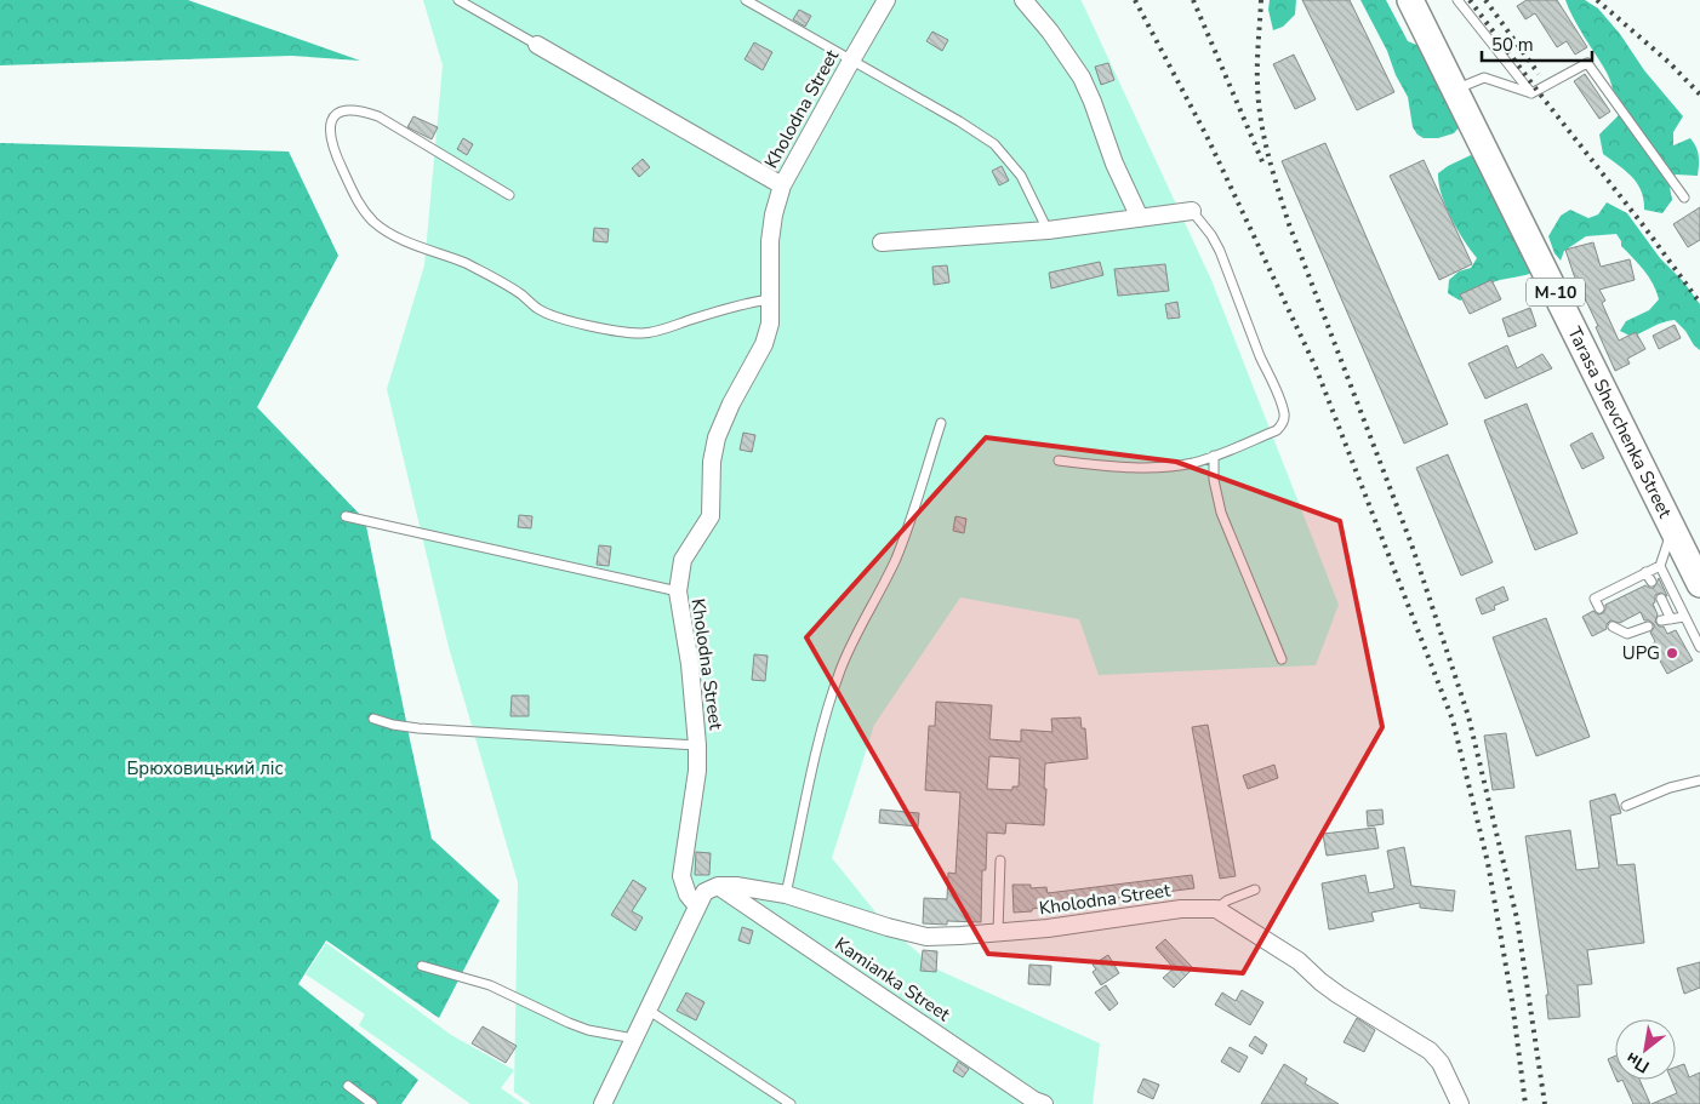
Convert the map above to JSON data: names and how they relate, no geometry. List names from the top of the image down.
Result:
{
  "streets": {
    "main road": ["М-10", "Tarasa Shevchenka Street"],
    "street": ["Kholodna Street", "Kamianka Street"]
  },
  "crossings": [
    ["Kholodna Street", "Kamianka Street"]
  ],
  "parks": ["Брюховицький ліс"],
  "places": ["UPG"],
  "scale_bar": "50 m",
  "north": "bottom left"
}
